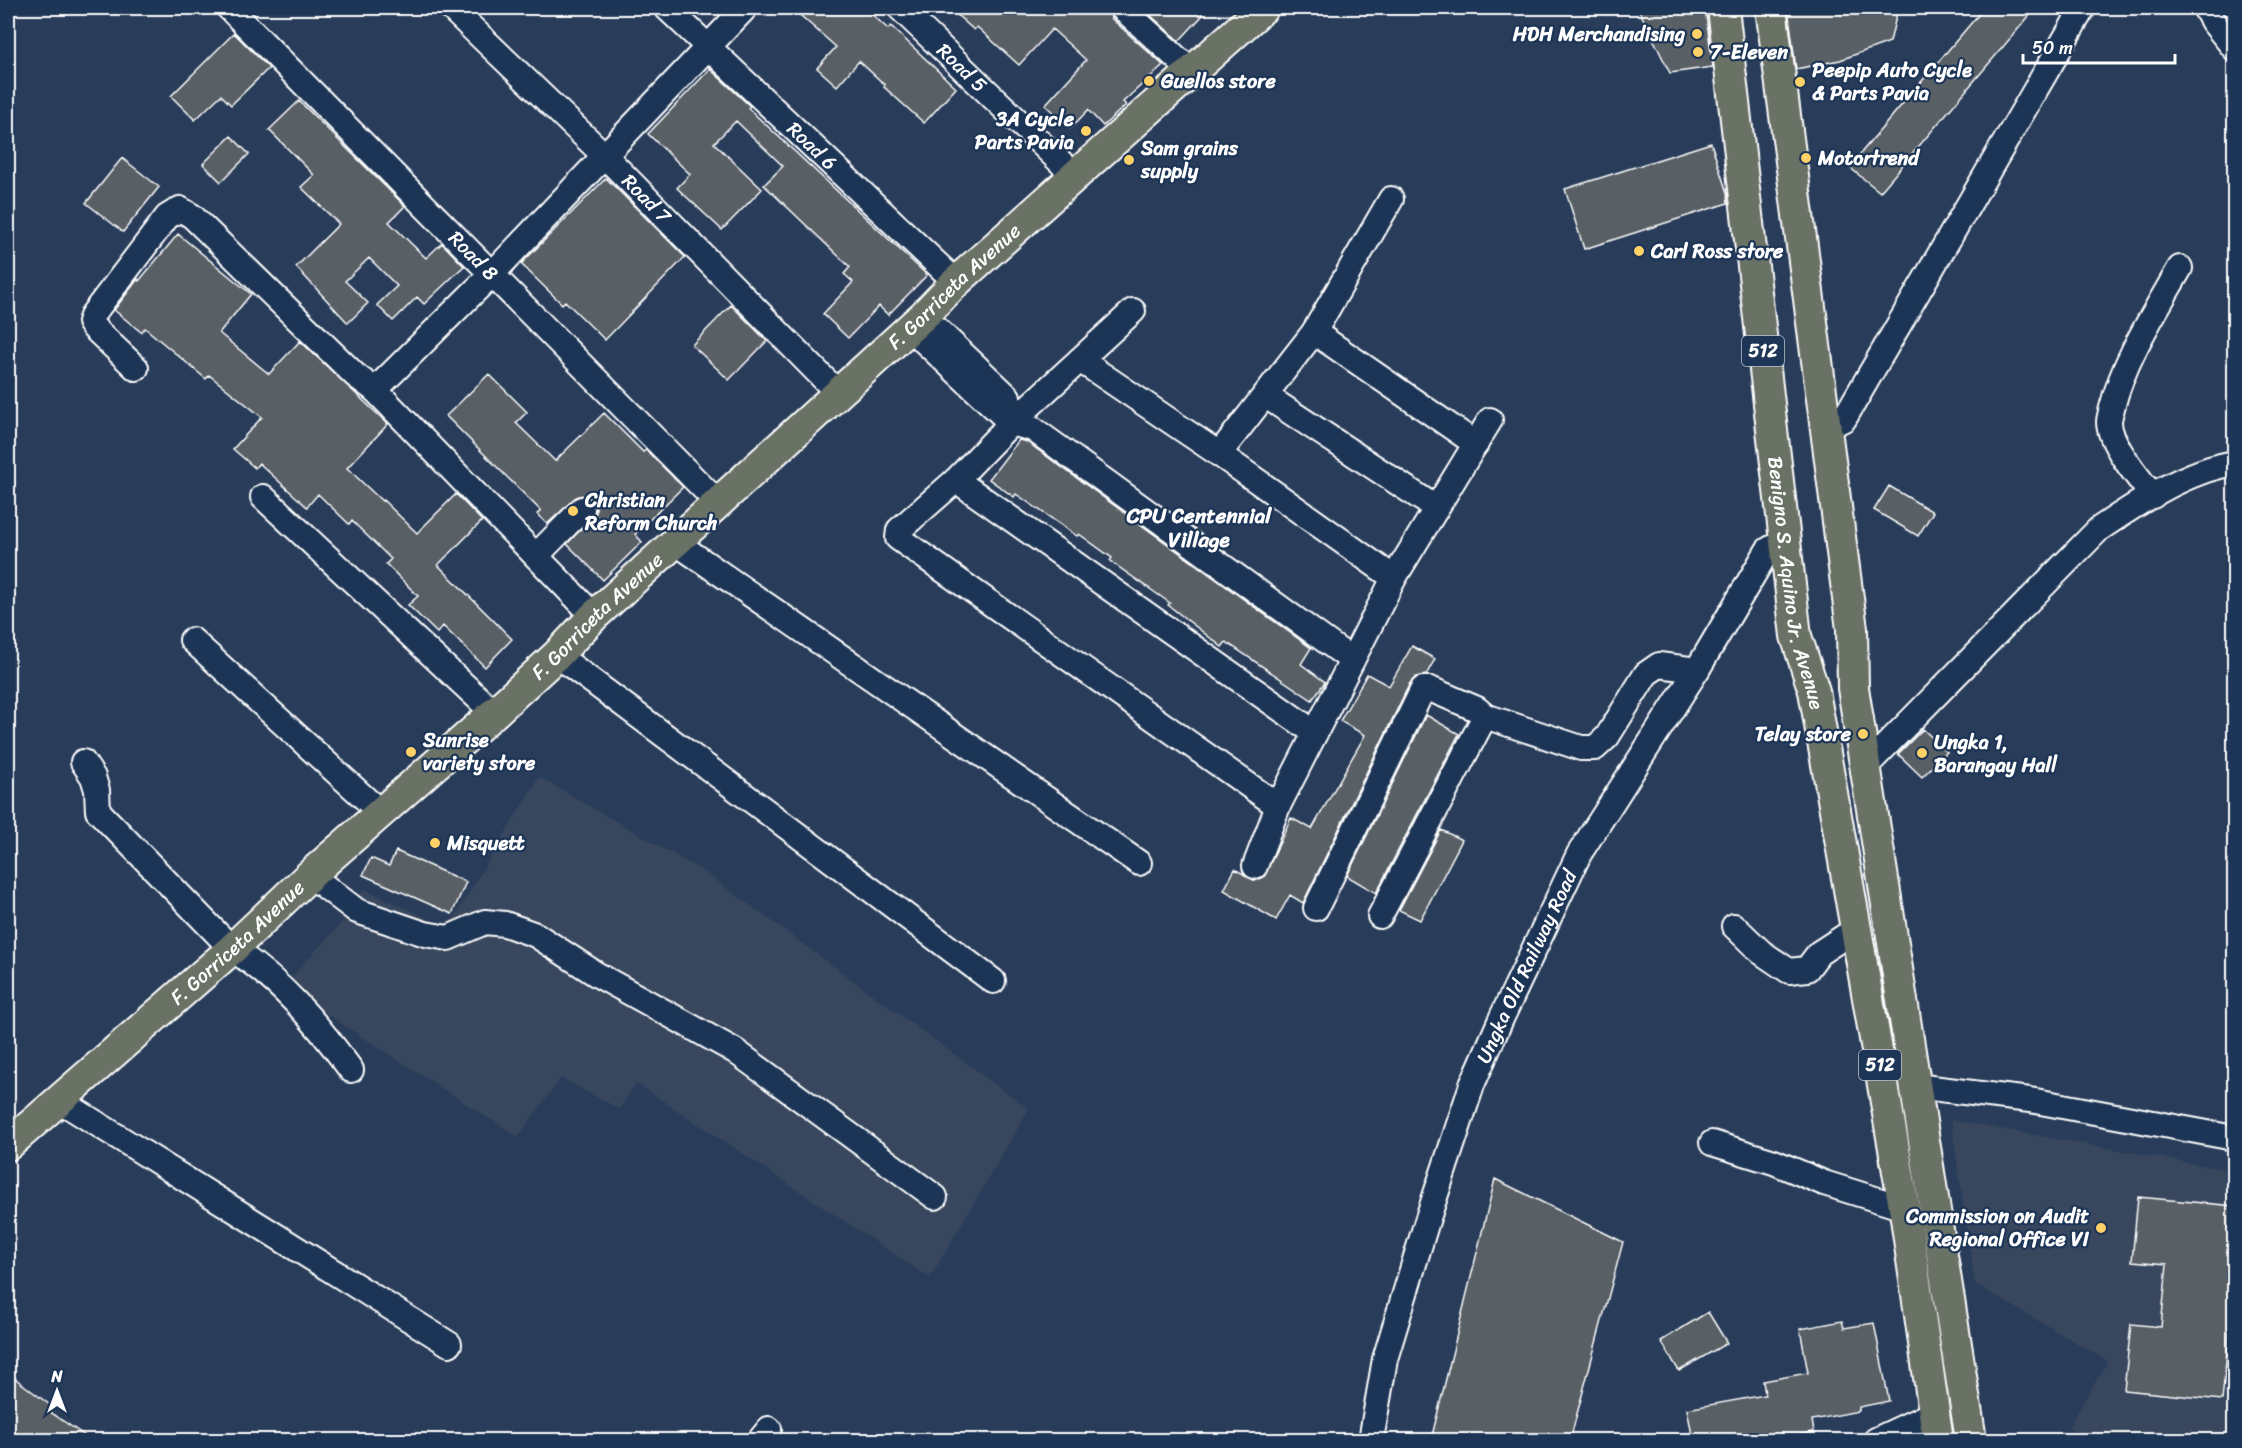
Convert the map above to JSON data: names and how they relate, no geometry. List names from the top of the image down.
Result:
{
  "streets": {
    "main road": ["F. Gorriceta Avenue", "512", "Benigno S. Aquino Jr. Avenue"],
    "street": [
      "Road 5",
      "Road 6",
      "Road 7",
      "Road 8",
      "Ungka Old Railway Road"
    ]
  },
  "crossings": [
    ["Road 5", "F. Gorriceta Avenue"],
    ["Road 6", "F. Gorriceta Avenue"],
    ["Road 7", "F. Gorriceta Avenue"],
    ["Road 8", "F. Gorriceta Avenue"],
    ["Benigno S. Aquino Jr. Avenue", "Ungka Old Railway Road"]
  ],
  "districts": ["CPU Centennial Village"],
  "places": [
    "HDH Merchandising",
    "7-Eleven",
    "Guellos store",
    "Peepip Auto Cycle & Parts Pavia",
    "3A Cycle Parts Pavia",
    "Motortrend",
    "Sam grains supply",
    "Carl Ross store",
    "Christian Reform Church",
    "Telay store",
    "Sunrise variety store",
    "Ungka 1, Barangay Hall",
    "Misquett",
    "Commission on Audit Regional Office VI"
  ],
  "scale_bar": "50 m",
  "north": "top"
}
